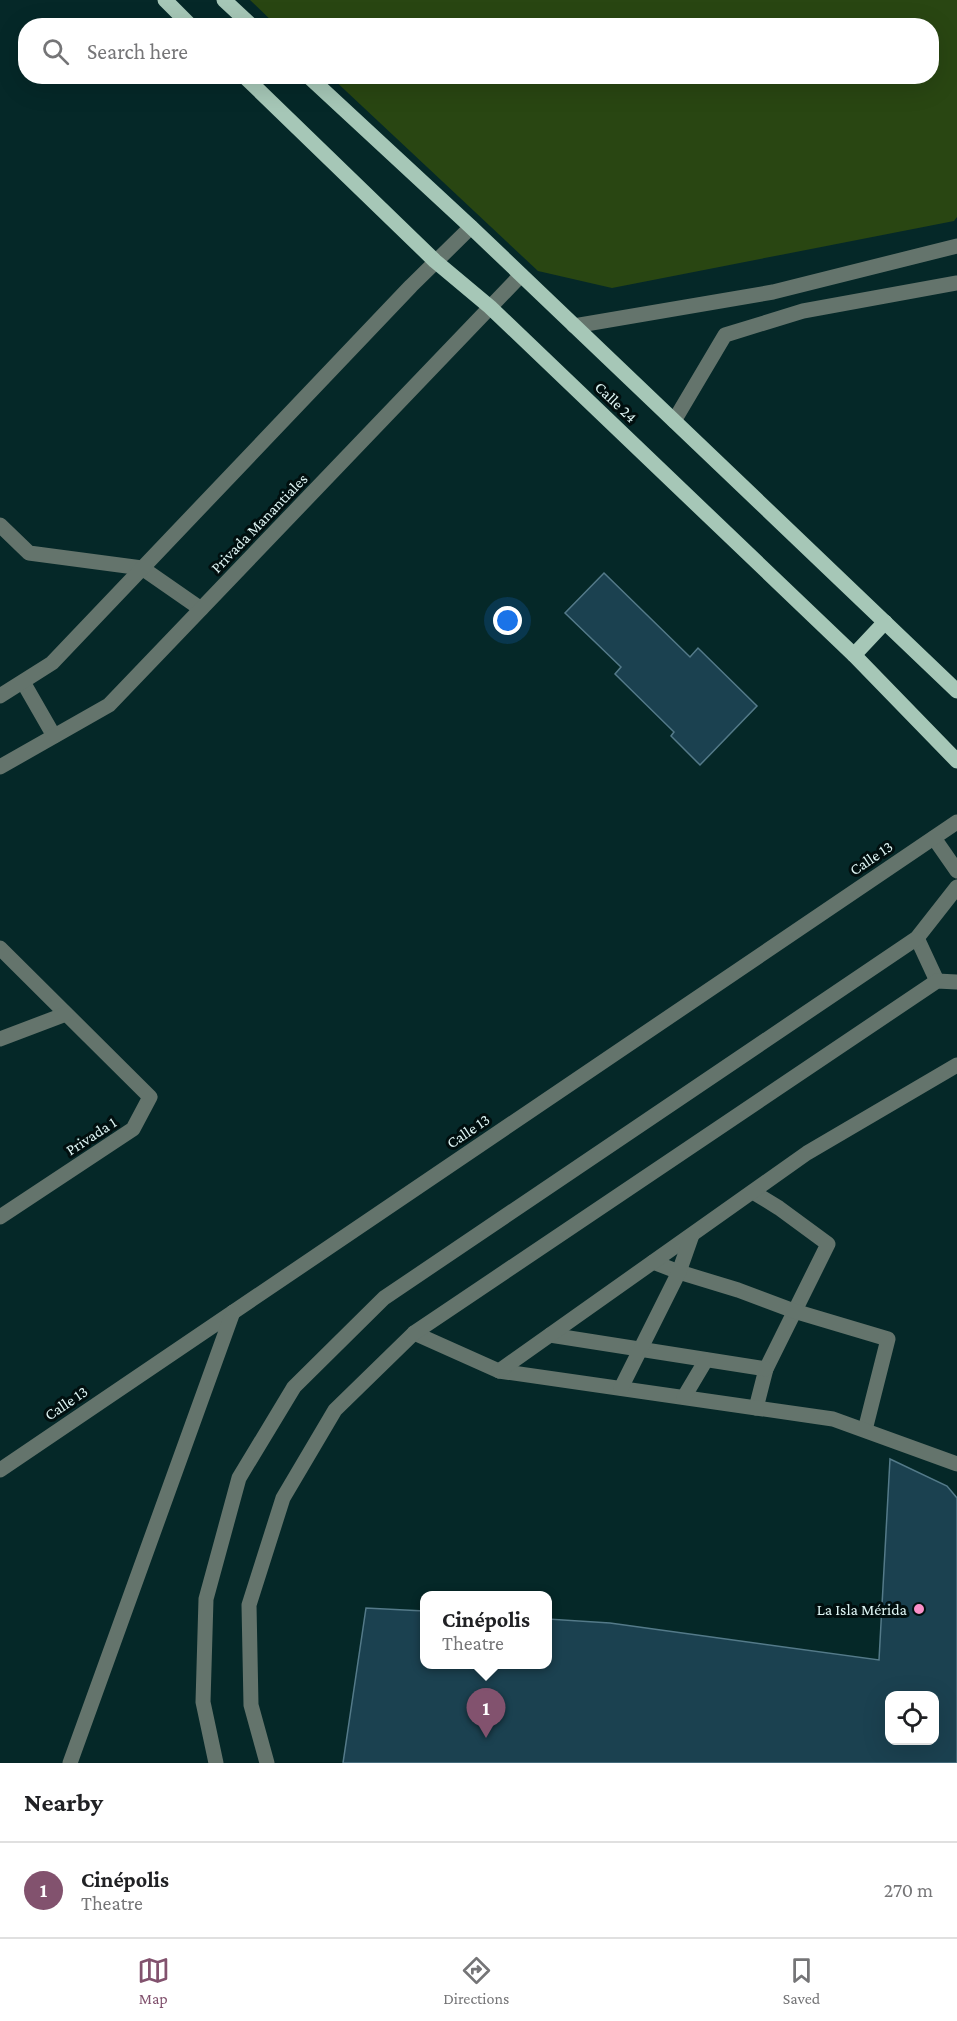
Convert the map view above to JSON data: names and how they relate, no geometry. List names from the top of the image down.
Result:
{
  "streets": {
    "main road": ["Calle 24"],
    "street": ["Privada Manantiales", "Calle 13", "Privada 1"]
  },
  "crossings": [
    ["Calle 24", "Privada Manantiales"]
  ],
  "places": ["La Isla Mérida"],
  "page": {
    "search": "Search here",
    "popup": ["Cinépolis", "Theatre"],
    "pins": "1",
    "heading": "Nearby",
    "list": [
      {
        "mark": "1",
        "name": "Cinépolis",
        "note": "Theatre",
        "value": "270 m"
      }
    ],
    "nav": ["Map", "Directions", "Saved"]
  }
}
